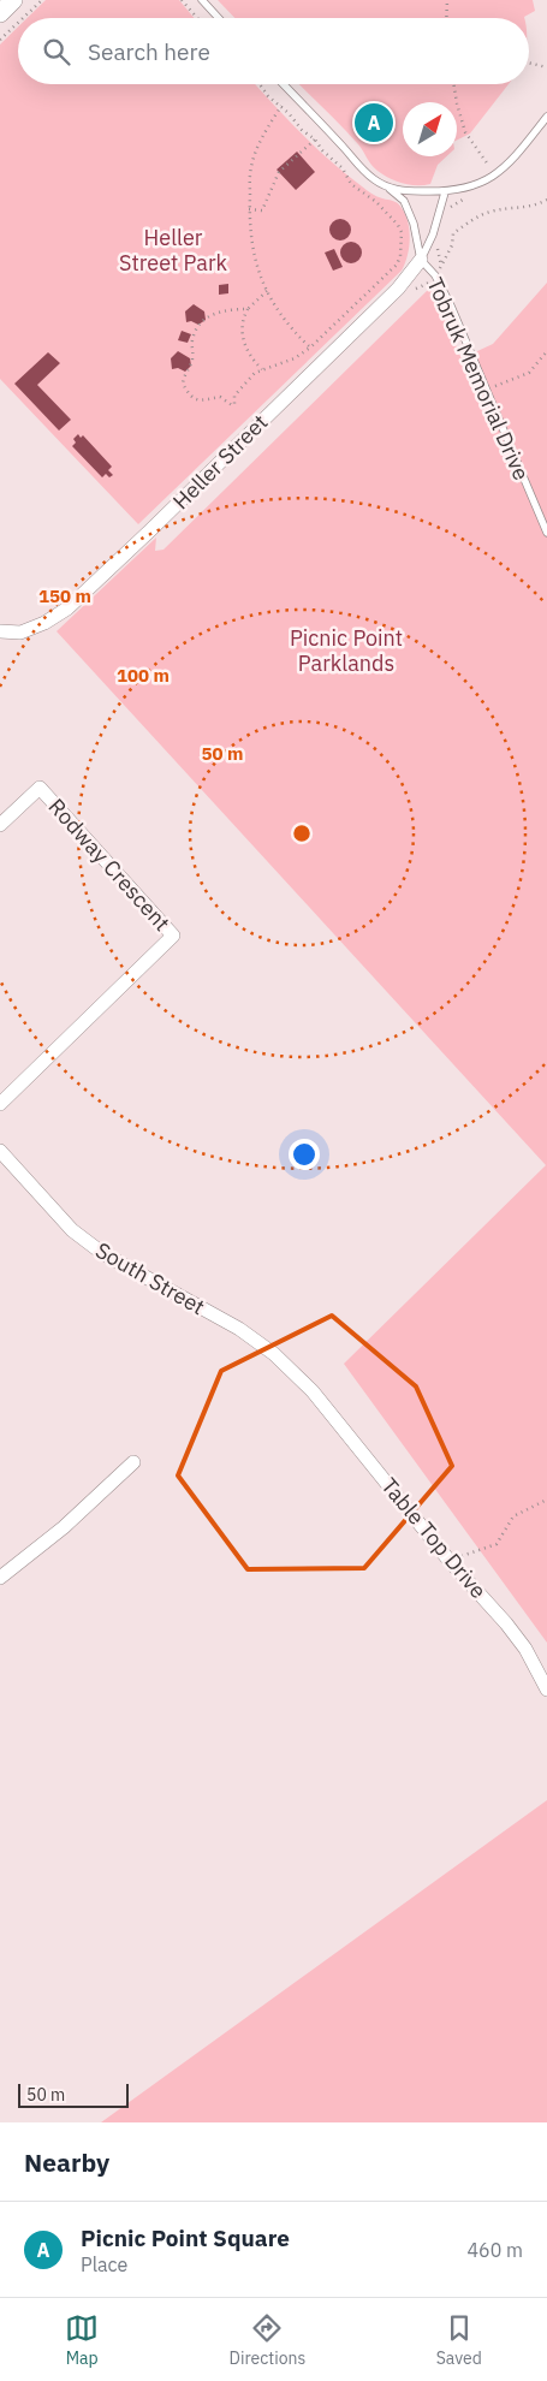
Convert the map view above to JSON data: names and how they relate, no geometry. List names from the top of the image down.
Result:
{
  "streets": {
    "street": [
      "Heller Street",
      "Rodway Crescent",
      "South Street",
      "Table Top Drive"
    ],
    "lane": ["Tobruk Memorial Drive"]
  },
  "crossings": [
    ["Tobruk Memorial Drive", "Heller Street"],
    ["South Street", "Table Top Drive"]
  ],
  "parks": ["Heller Street Park", "Picnic Point Parklands"],
  "scale_bar": "50 m",
  "north": "top right",
  "page": {
    "search": "Search here",
    "pins": "A",
    "scale": "50 m",
    "heading": "Nearby",
    "list": [
      {
        "mark": "A",
        "name": "Picnic Point Square",
        "note": "Place",
        "value": "460 m"
      }
    ],
    "nav": ["Map", "Directions", "Saved"]
  },
  "rings": ["150 m", "100 m", "50 m"]
}
